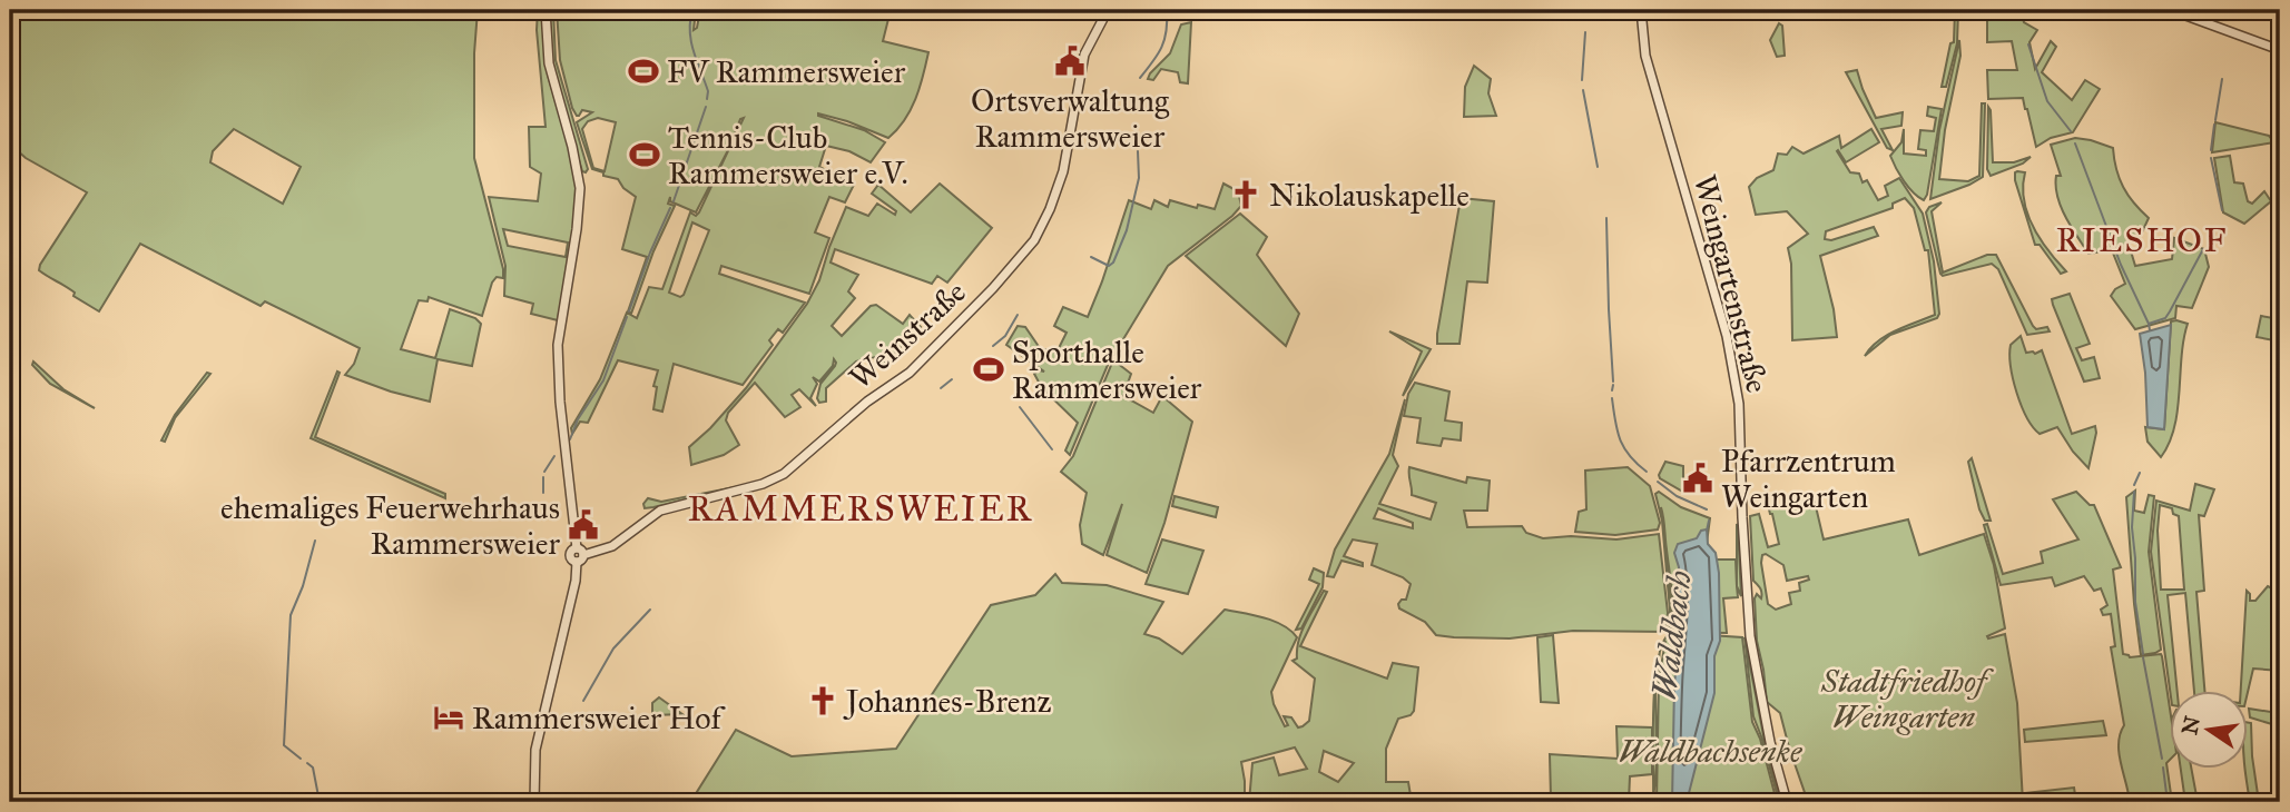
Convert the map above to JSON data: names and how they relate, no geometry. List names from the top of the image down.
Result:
{
  "streets": {
    "street": ["Weingartenstraße", "Weinstraße"]
  },
  "districts": ["RIESHOF", "RAMMERSWEIER"],
  "water": ["Waldbach"],
  "parks": ["Stadtfriedhof Weingarten", "Waldbachsenke"],
  "places": {
    "public building": ["Ortsverwaltung Rammersweier", "Pfarrzentrum Weingarten", "ehemaliges Feuerwehrhaus Rammersweier"],
    "sports": ["FV Rammersweier", "Tennis-Club Rammersweier e.V.", "Sporthalle Rammersweier"],
    "church": ["Nikolauskapelle", "Johannes-Brenz"],
    "hotel": ["Rammersweier Hof"]
  },
  "north": "left"
}
